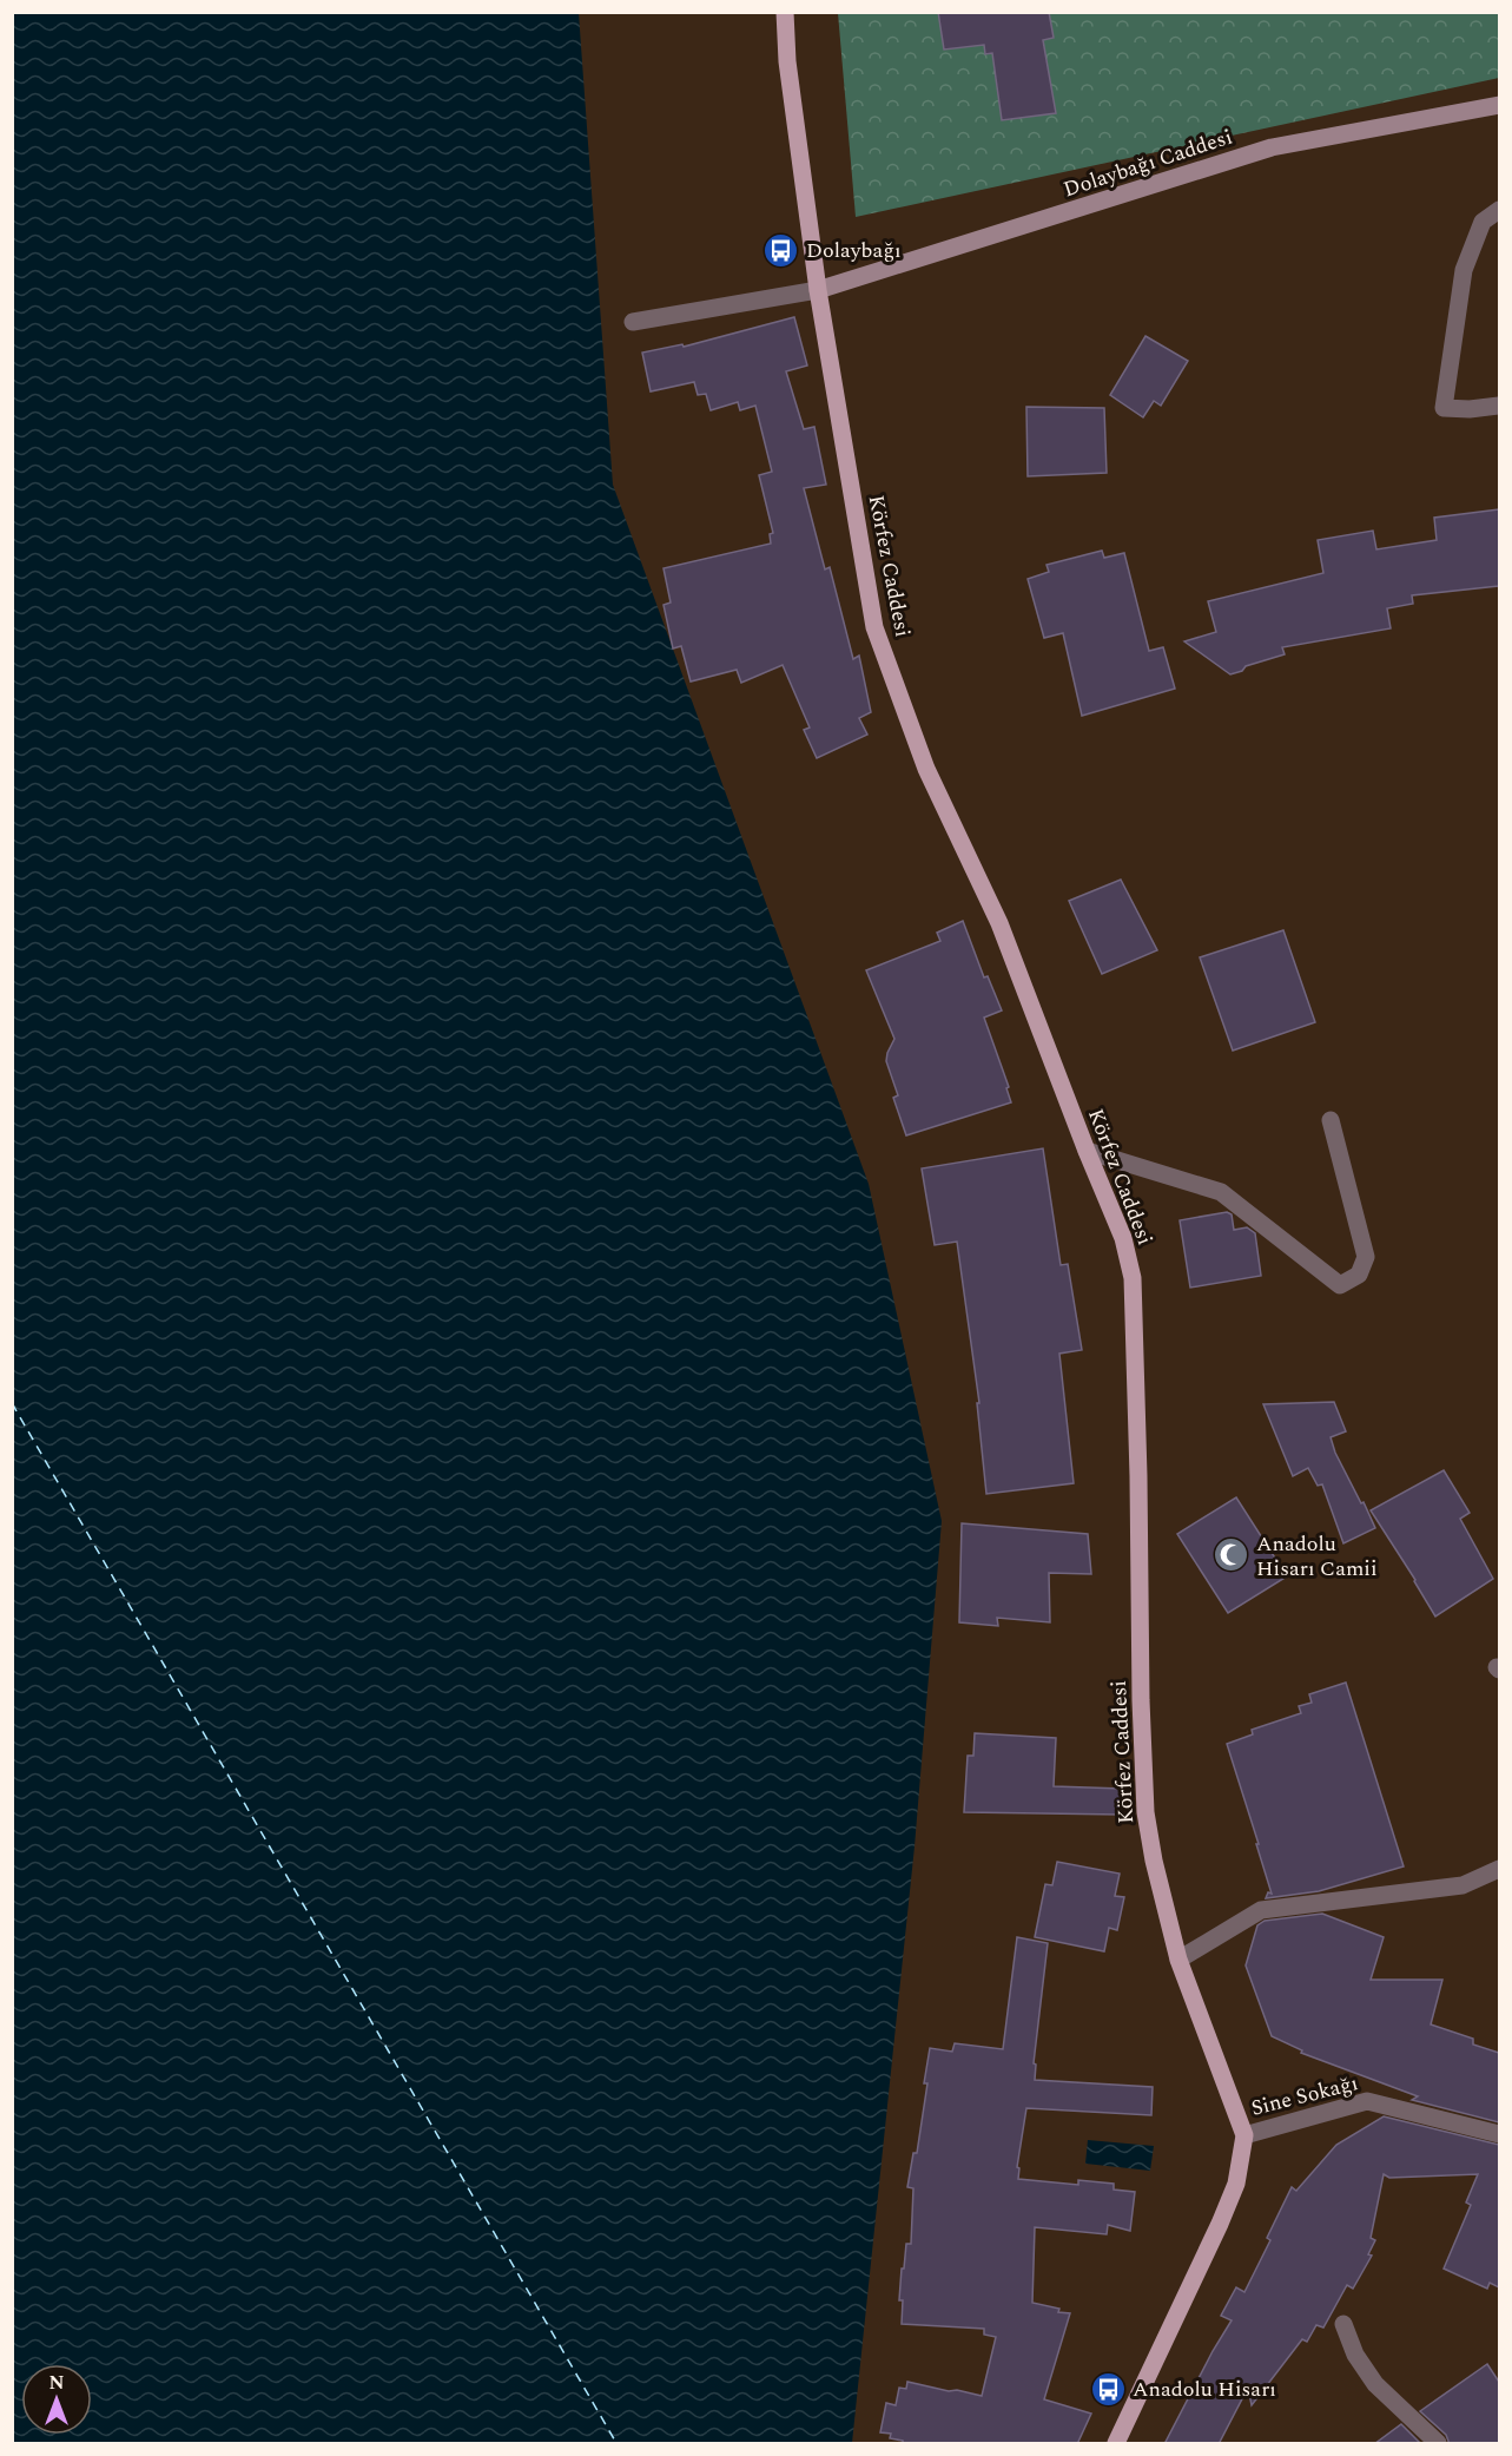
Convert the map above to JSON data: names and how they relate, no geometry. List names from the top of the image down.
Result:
{
  "streets": {
    "main road": ["Körfez Caddesi"],
    "street": ["Dolaybağı Caddesi", "Sine Sokağı"]
  },
  "crossings": [
    ["Dolaybağı Caddesi", "Körfez Caddesi"],
    ["Körfez Caddesi", "Sine Sokağı"]
  ],
  "places": {
    "bus stop": ["Dolaybağı", "Anadolu Hisarı"],
    "mosque": ["Anadolu Hisarı Camii"]
  },
  "north": "top"
}
